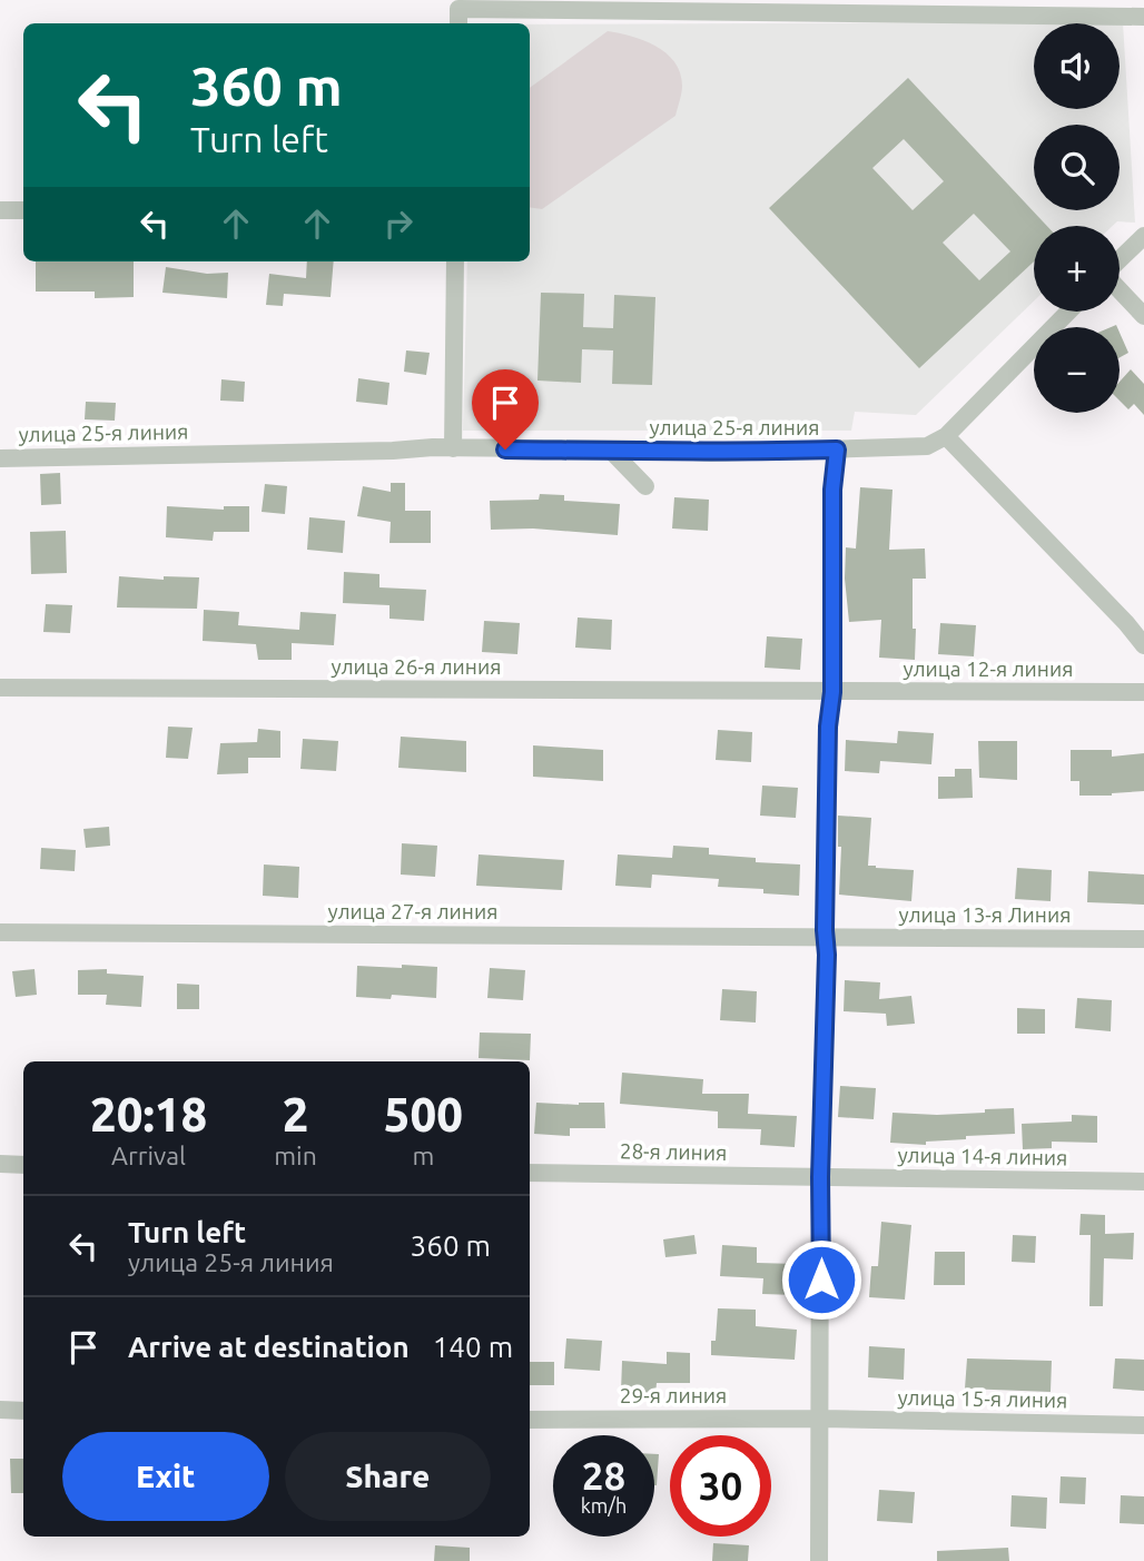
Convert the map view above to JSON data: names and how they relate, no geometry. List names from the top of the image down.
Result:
{
  "streets": {
    "street": [
      "улица 25-я линия",
      "улица 26-я линия",
      "улица 12-я линия",
      "улица 27-я линия",
      "улица 13-я Линия",
      "28-я линия",
      "улица 14-я линия",
      "29-я линия",
      "улица 15-я линия"
    ]
  },
  "crossings": [
    ["улица 26-я линия", "улица 12-я линия"],
    ["улица 27-я линия", "улица 13-я Линия"],
    ["28-я линия", "улица 14-я линия"],
    ["29-я линия", "улица 15-я линия"]
  ],
  "page": {
    "map_buttons": ["+", "−"],
    "turn": ["360 m", "Turn left"],
    "eta": [
      "20:18",
      "Arrival",
      "2",
      "min",
      "500",
      "m"
    ],
    "list": [
      {
        "name": "Turn left",
        "note": "улица 25-я линия",
        "value": "360 m"
      },
      {
        "name": "Arrive at destination",
        "value": "140 m"
      }
    ],
    "buttons": ["Exit", "Share"],
    "speed": "28 km/h",
    "limit": "30"
  }
}
